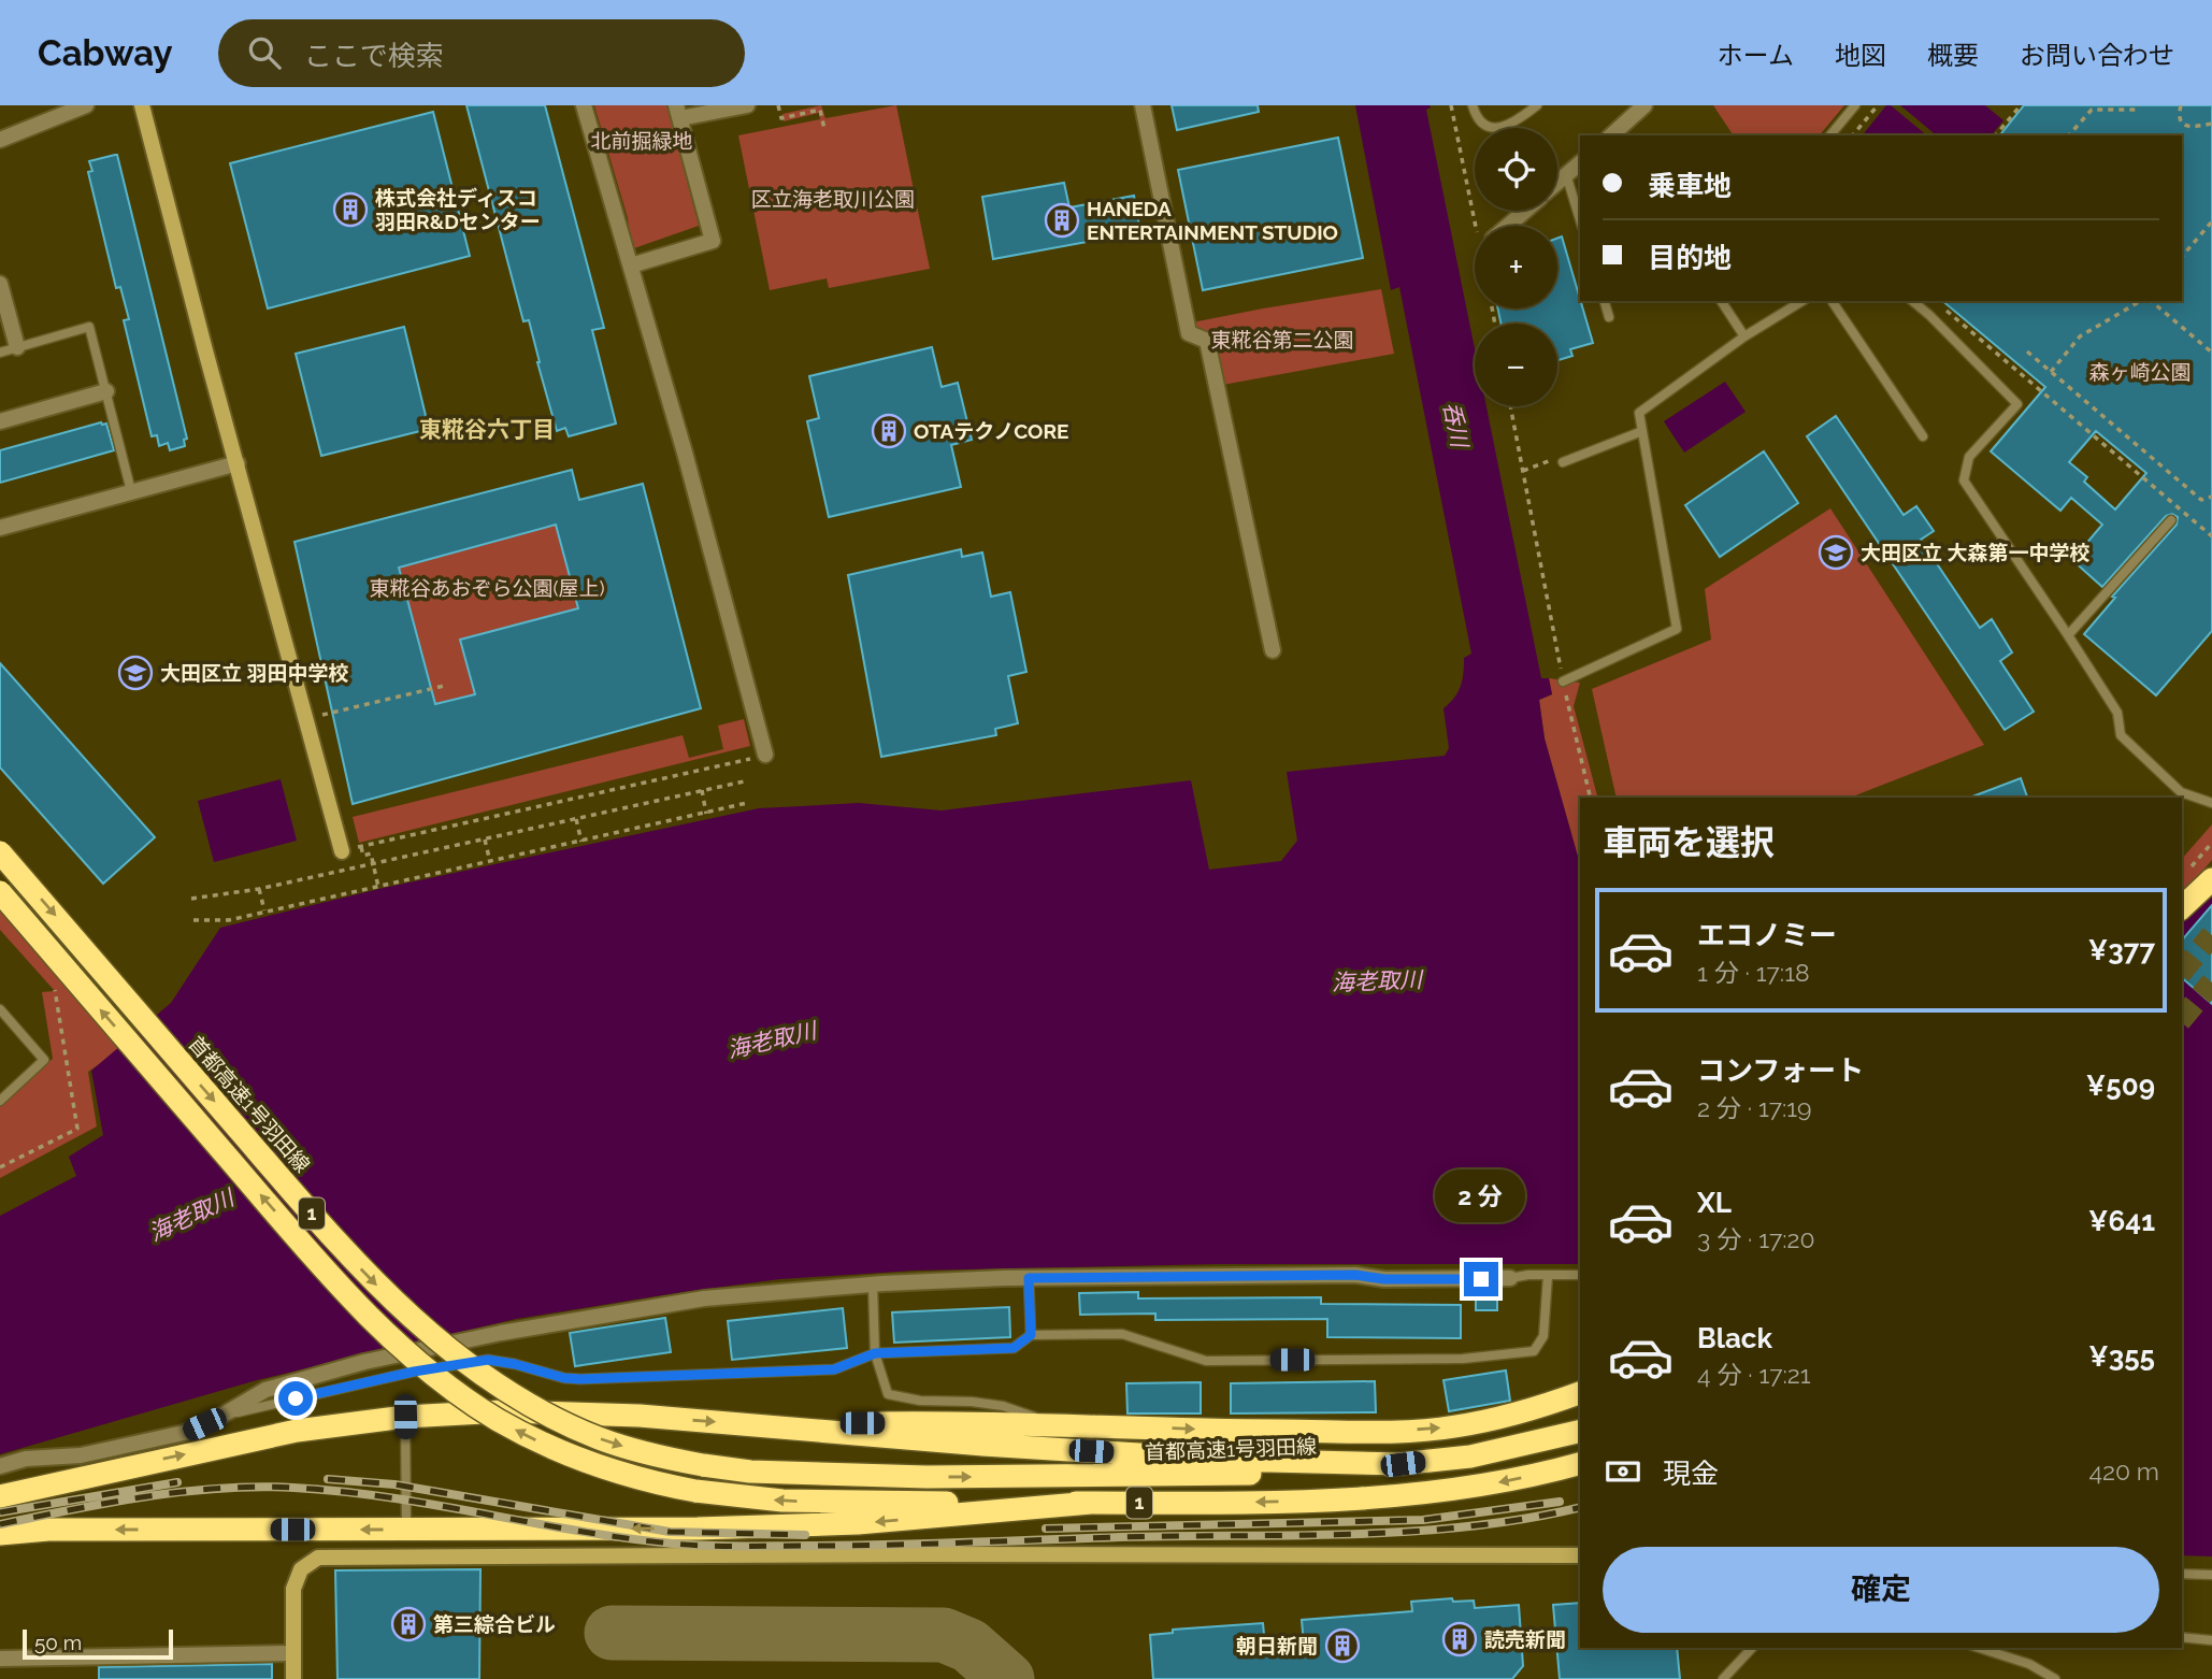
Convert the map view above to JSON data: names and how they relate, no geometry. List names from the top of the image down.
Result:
{
  "streets": {
    "highway": ["首都高速1号羽田線", "1"]
  },
  "districts": ["東糀谷六丁目"],
  "water": ["呑川", "海老取川"],
  "parks": [
    "北前掘緑地",
    "区立海老取川公園",
    "東糀谷第二公園",
    "森ヶ崎公園",
    "東糀谷あおぞら公園(屋上)"
  ],
  "places": {
    "building": [
      "株式会社ディスコ 羽田R&Dセンター",
      "HANEDA ENTERTAINMENT STUDIO",
      "OTAテクノCORE",
      "第三綜合ビル",
      "読売新聞",
      "朝日新聞"
    ],
    "school or university": ["大田区立 大森第一中学校", "大田区立 羽田中学校"]
  },
  "scale_bar": "50 m",
  "page": {
    "header": "Cabway",
    "search": "ここで検索",
    "nav": [
      "ホーム",
      "地図",
      "概要",
      "お問い合わせ"
    ],
    "map_buttons": ["+", "−"],
    "banner": ["乗車地", "目的地"],
    "heading": "車両を選択",
    "list": [
      {
        "name": "エコノミー",
        "note": "1 分 · 17:18",
        "value": "¥377"
      },
      {
        "name": "コンフォート",
        "note": "2 分 · 17:19",
        "value": "¥509"
      },
      {
        "name": "XL",
        "note": "3 分 · 17:20",
        "value": "¥641"
      },
      {
        "name": "Black",
        "note": "4 分 · 17:21",
        "value": "¥355"
      }
    ],
    "bubble": "2 分",
    "pay": ["現金", "420 m"],
    "buttons": "確定",
    "scale": "50 m"
  }
}
